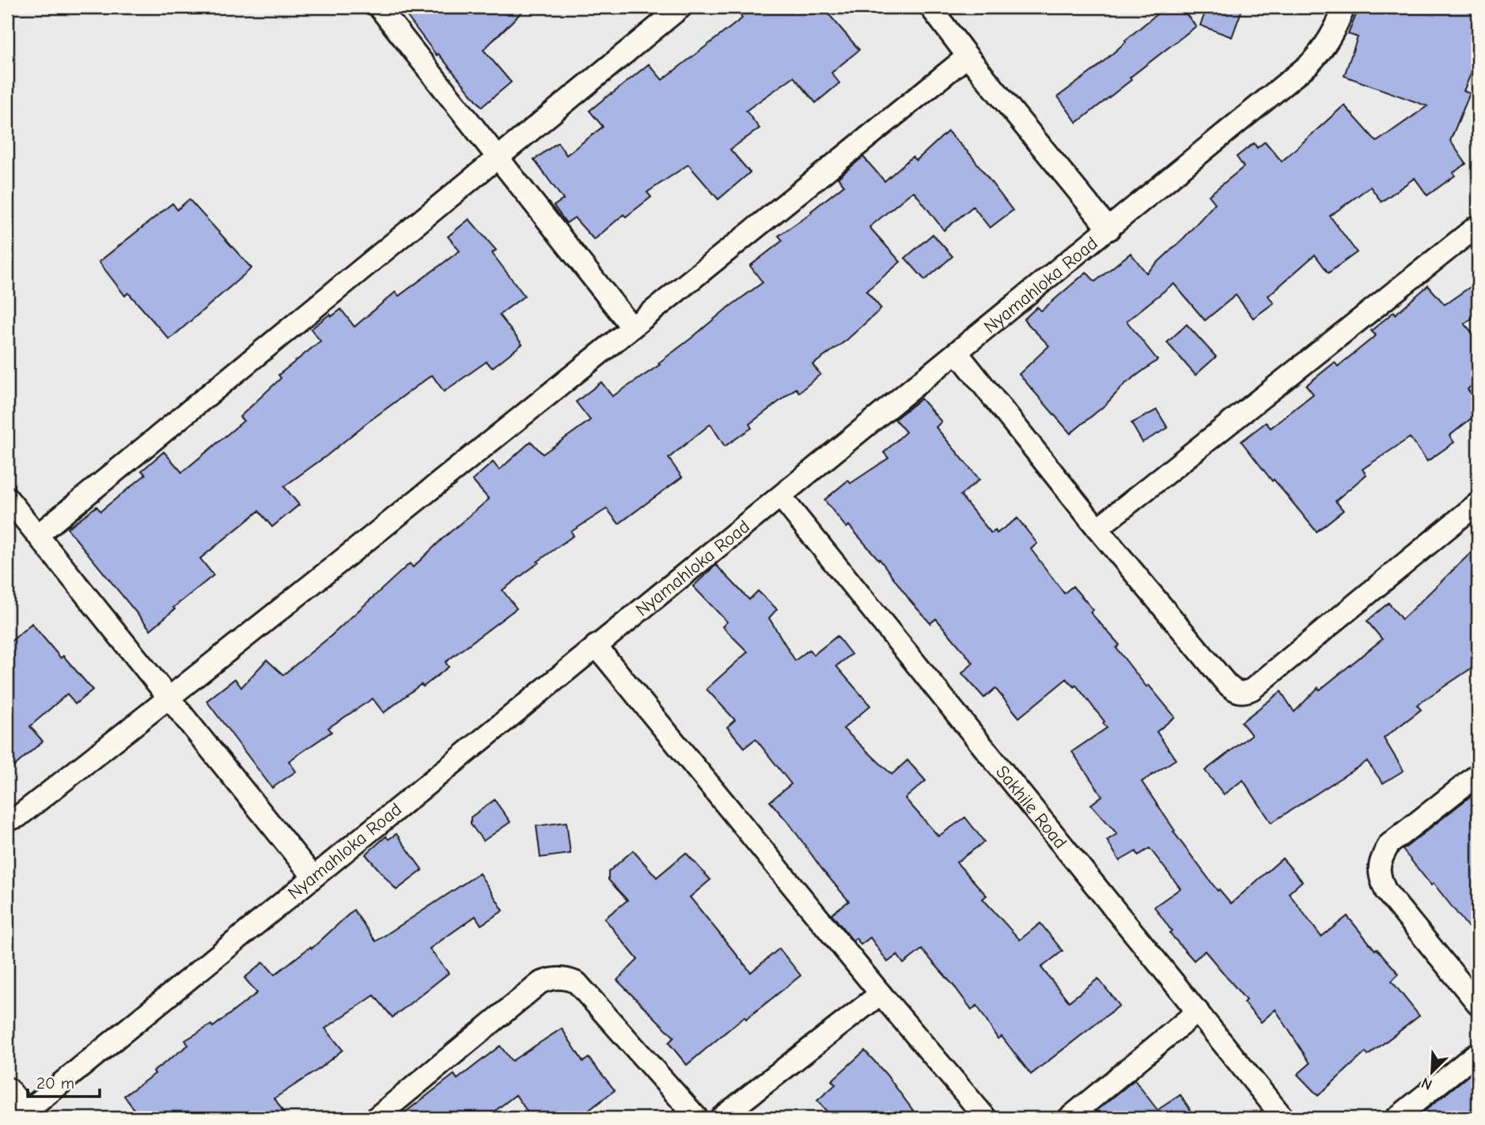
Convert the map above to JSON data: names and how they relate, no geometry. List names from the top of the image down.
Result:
{
  "streets": {
    "street": ["Nyamahloka Road", "Sakhile Road"]
  },
  "crossings": [
    ["Nyamahloka Road", "Sakhile Road"]
  ],
  "scale_bar": "20 m",
  "north": "bottom left"
}
